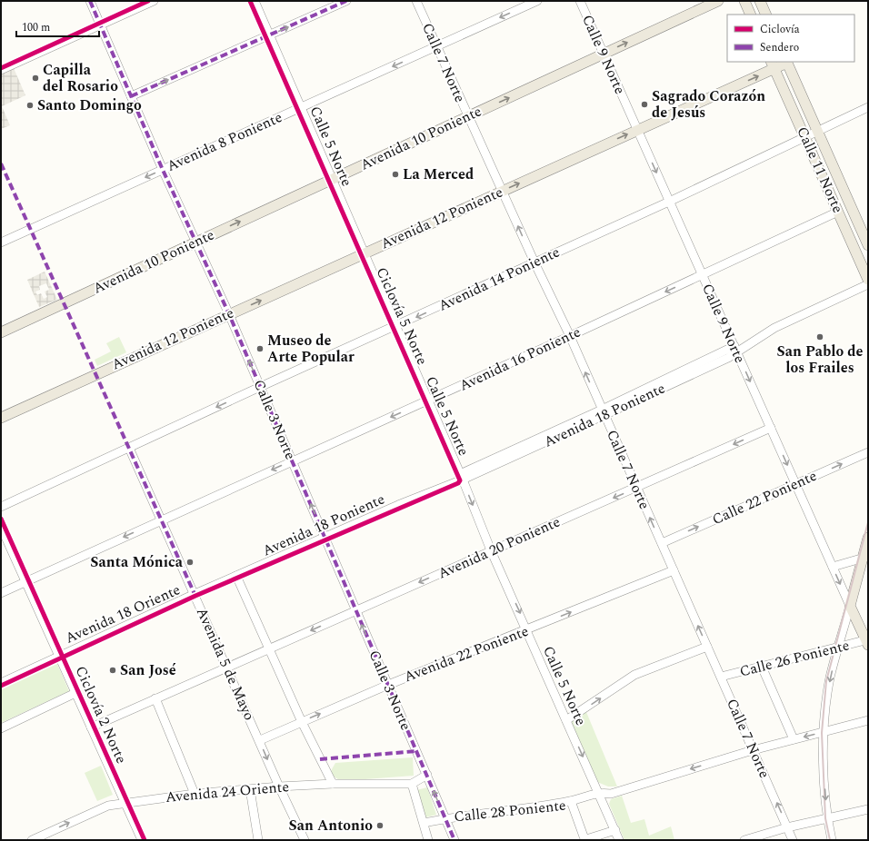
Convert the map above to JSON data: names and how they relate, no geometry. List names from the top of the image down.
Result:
{
  "streets": {
    "main road": [
      "Calle 9 Norte",
      "Avenida 10 Poniente",
      "Calle 11 Norte",
      "Avenida 12 Poniente"
    ],
    "street": [
      "Calle 7 Norte",
      "Avenida 8 Poniente",
      "Calle 5 Norte",
      "Avenida 14 Poniente",
      "Avenida 16 Poniente",
      "Avenida 18 Poniente",
      "Calle 3 Norte",
      "Calle 22 Poniente",
      "Avenida 20 Poniente",
      "Avenida 18 Oriente",
      "Avenida 22 Poniente",
      "Calle 26 Poniente",
      "Avenida 5 de Mayo",
      "Avenida 24 Oriente",
      "Calle 28 Poniente"
    ],
    "cycle path": ["Ciclovía 5 Norte", "Ciclovía 2 Norte"]
  },
  "crossings": [
    ["Calle 9 Norte", "Avenida 10 Poniente"],
    ["Calle 9 Norte", "Avenida 12 Poniente"],
    ["Calle 9 Norte", "Avenida 14 Poniente"],
    ["Calle 9 Norte", "Avenida 16 Poniente"],
    ["Calle 9 Norte", "Avenida 18 Poniente"],
    ["Calle 9 Norte", "Calle 22 Poniente"],
    ["Calle 9 Norte", "Avenida 20 Poniente"],
    ["Calle 9 Norte", "Calle 26 Poniente"],
    ["Calle 7 Norte", "Avenida 10 Poniente"],
    ["Calle 7 Norte", "Avenida 8 Poniente"],
    ["Calle 7 Norte", "Avenida 12 Poniente"],
    ["Calle 7 Norte", "Avenida 14 Poniente"],
    ["Calle 7 Norte", "Avenida 16 Poniente"],
    ["Calle 7 Norte", "Avenida 18 Poniente"],
    ["Calle 7 Norte", "Calle 22 Poniente"],
    ["Calle 7 Norte", "Avenida 20 Poniente"],
    ["Calle 7 Norte", "Avenida 22 Poniente"],
    ["Calle 7 Norte", "Calle 26 Poniente"],
    ["Avenida 10 Poniente", "Calle 5 Norte"],
    ["Avenida 10 Poniente", "Calle 3 Norte"],
    ["Avenida 8 Poniente", "Calle 5 Norte"],
    ["Avenida 8 Poniente", "Calle 3 Norte"],
    ["Calle 5 Norte", "Avenida 12 Poniente"],
    ["Calle 5 Norte", "Avenida 14 Poniente"],
    ["Calle 5 Norte", "Avenida 16 Poniente"],
    ["Calle 5 Norte", "Avenida 18 Poniente"],
    ["Calle 5 Norte", "Avenida 20 Poniente"],
    ["Calle 5 Norte", "Avenida 22 Poniente"],
    ["Calle 5 Norte", "Calle 28 Poniente"],
    ["Calle 11 Norte", "Avenida 12 Poniente"],
    ["Calle 11 Norte", "Avenida 14 Poniente"],
    ["Calle 11 Norte", "Avenida 16 Poniente"],
    ["Avenida 12 Poniente", "Calle 3 Norte"],
    ["Avenida 14 Poniente", "Calle 3 Norte"],
    ["Avenida 14 Poniente", "Avenida 5 de Mayo"],
    ["Avenida 16 Poniente", "Calle 3 Norte"],
    ["Avenida 16 Poniente", "Avenida 5 de Mayo"],
    ["Avenida 18 Poniente", "Calle 3 Norte"],
    ["Avenida 18 Poniente", "Avenida 18 Oriente"],
    ["Avenida 18 Poniente", "Avenida 5 de Mayo"],
    ["Calle 3 Norte", "Avenida 20 Poniente"],
    ["Calle 3 Norte", "Avenida 22 Poniente"],
    ["Calle 3 Norte", "Calle 28 Poniente"],
    ["Avenida 20 Poniente", "Avenida 5 de Mayo"],
    ["Avenida 18 Oriente", "Avenida 5 de Mayo"],
    ["Avenida 22 Poniente", "Avenida 5 de Mayo"],
    ["Avenida 5 de Mayo", "Avenida 24 Oriente"]
  ],
  "one_way": [
    "Calle 9 Norte",
    "Calle 7 Norte",
    "Avenida 10 Poniente",
    "Avenida 8 Poniente",
    "Avenida 12 Poniente",
    "Avenida 16 Poniente",
    "Calle 22 Poniente",
    "Avenida 20 Poniente",
    "Avenida 22 Poniente"
  ],
  "places": [
    "Capilla del Rosario",
    "Sagrado Corazón de Jesús",
    "Santo Domingo",
    "La Merced",
    "San Pablo de los Frailes",
    "Museo de Arte Popular",
    "Santa Mónica",
    "San José",
    "San Antonio"
  ],
  "legend": ["Ciclovía", "Sendero"],
  "scale_bar": "100 m"
}
